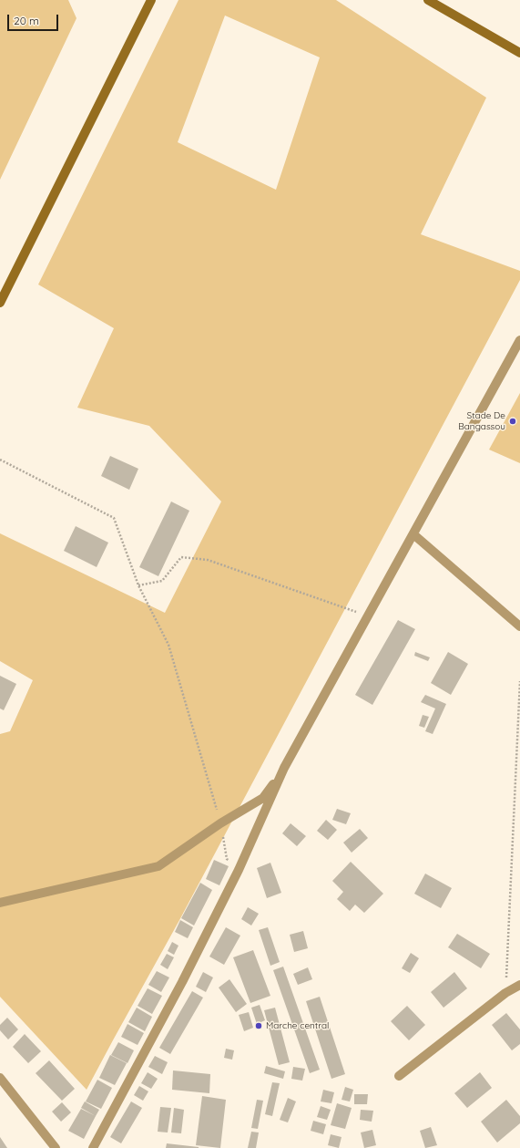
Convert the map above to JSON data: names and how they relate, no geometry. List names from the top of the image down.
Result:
{
  "places": ["Stade De Bangassou", "Marche central"],
  "scale_bar": "20 m"
}
